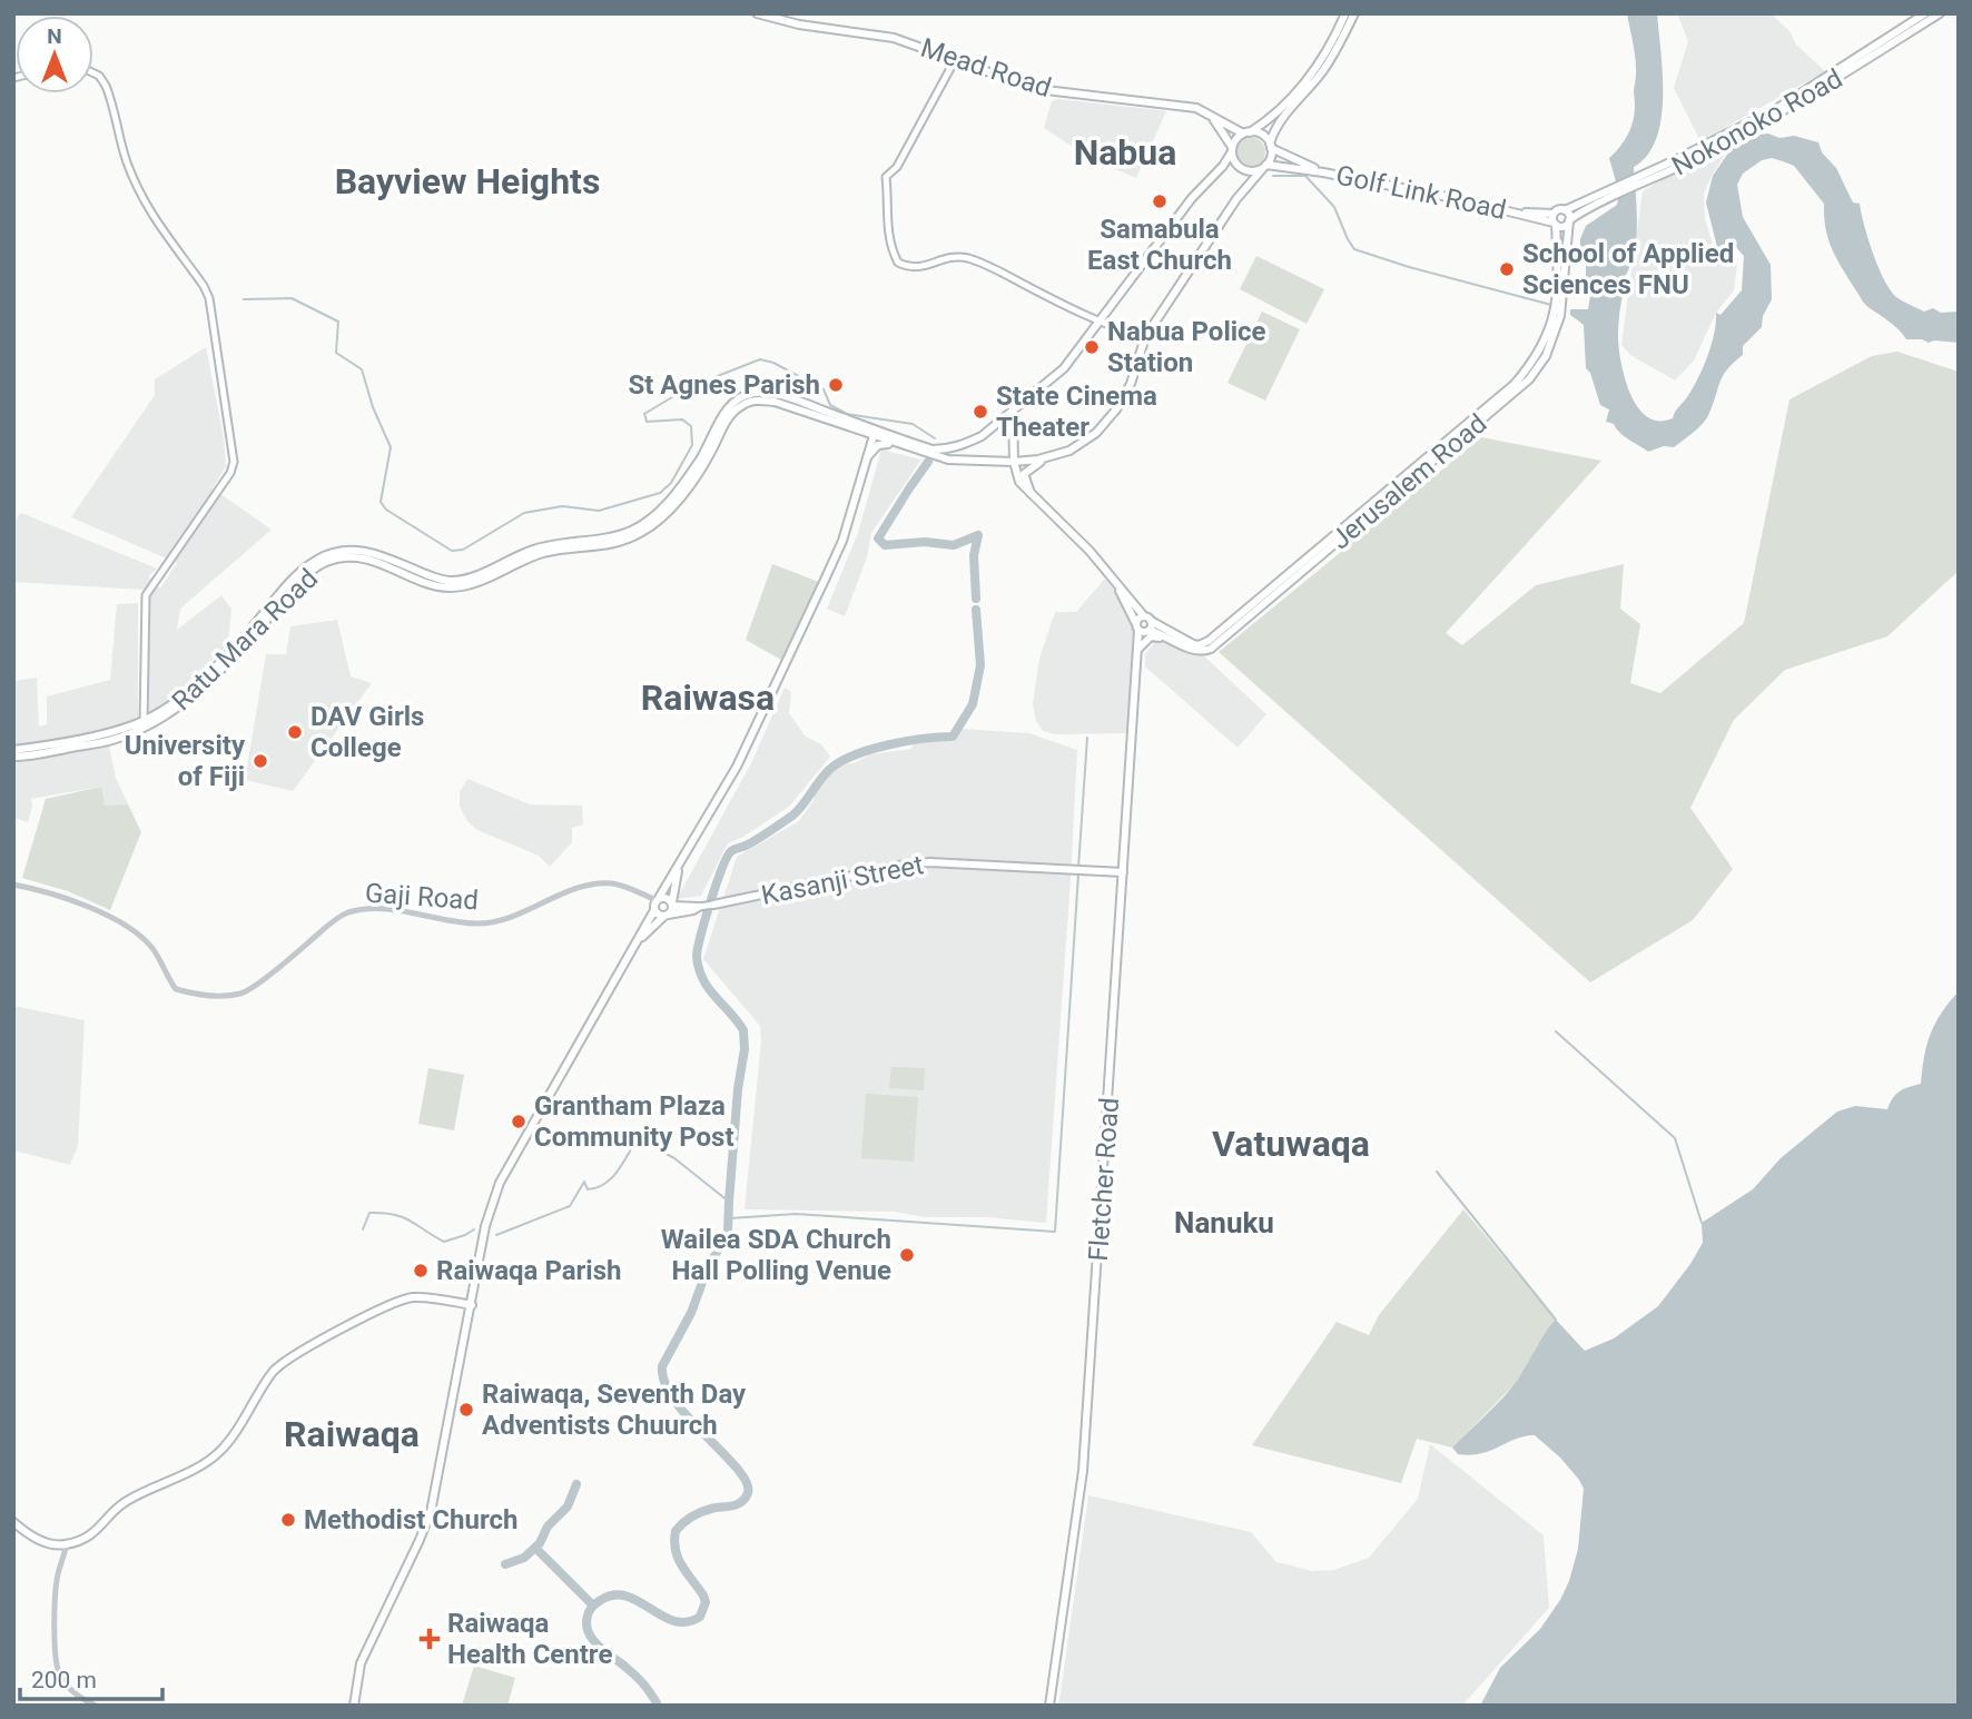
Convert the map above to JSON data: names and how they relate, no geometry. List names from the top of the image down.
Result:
{
  "streets": {
    "main road": [
      "Mead Road",
      "Nokonoko Road",
      "Golf Link Road",
      "Jerusalem Road",
      "Ratu Mara Road",
      "Kasanji Street",
      "Fletcher Road"
    ],
    "street": ["Gaji Road"]
  },
  "crossings": [
    ["Mead Road", "Golf Link Road"],
    ["Mead Road", "Ratu Mara Road"],
    ["Nokonoko Road", "Golf Link Road"],
    ["Nokonoko Road", "Jerusalem Road"],
    ["Golf Link Road", "Jerusalem Road"],
    ["Golf Link Road", "Ratu Mara Road"],
    ["Jerusalem Road", "Fletcher Road"],
    ["Kasanji Street", "Gaji Road"],
    ["Kasanji Street", "Fletcher Road"]
  ],
  "districts": [
    "Nabua",
    "Bayview Heights",
    "Raiwasa",
    "Vatuwaqa",
    "Nanuku",
    "Raiwaqa"
  ],
  "places": {
    "other": [
      "Samabula East Church",
      "School of Applied Sciences FNU",
      "Nabua Police Station",
      "St Agnes Parish",
      "State Cinema Theater",
      "DAV Girls College",
      "University of Fiji",
      "Grantham Plaza Community Post",
      "Wailea SDA Church Hall Polling Venue",
      "Raiwaqa Parish",
      "Raiwaqa, Seventh Day Adventists Chuurch",
      "Methodist Church"
    ],
    "health": ["Raiwaqa Health Centre"]
  },
  "scale_bar": "200 m",
  "north": "top"
}
